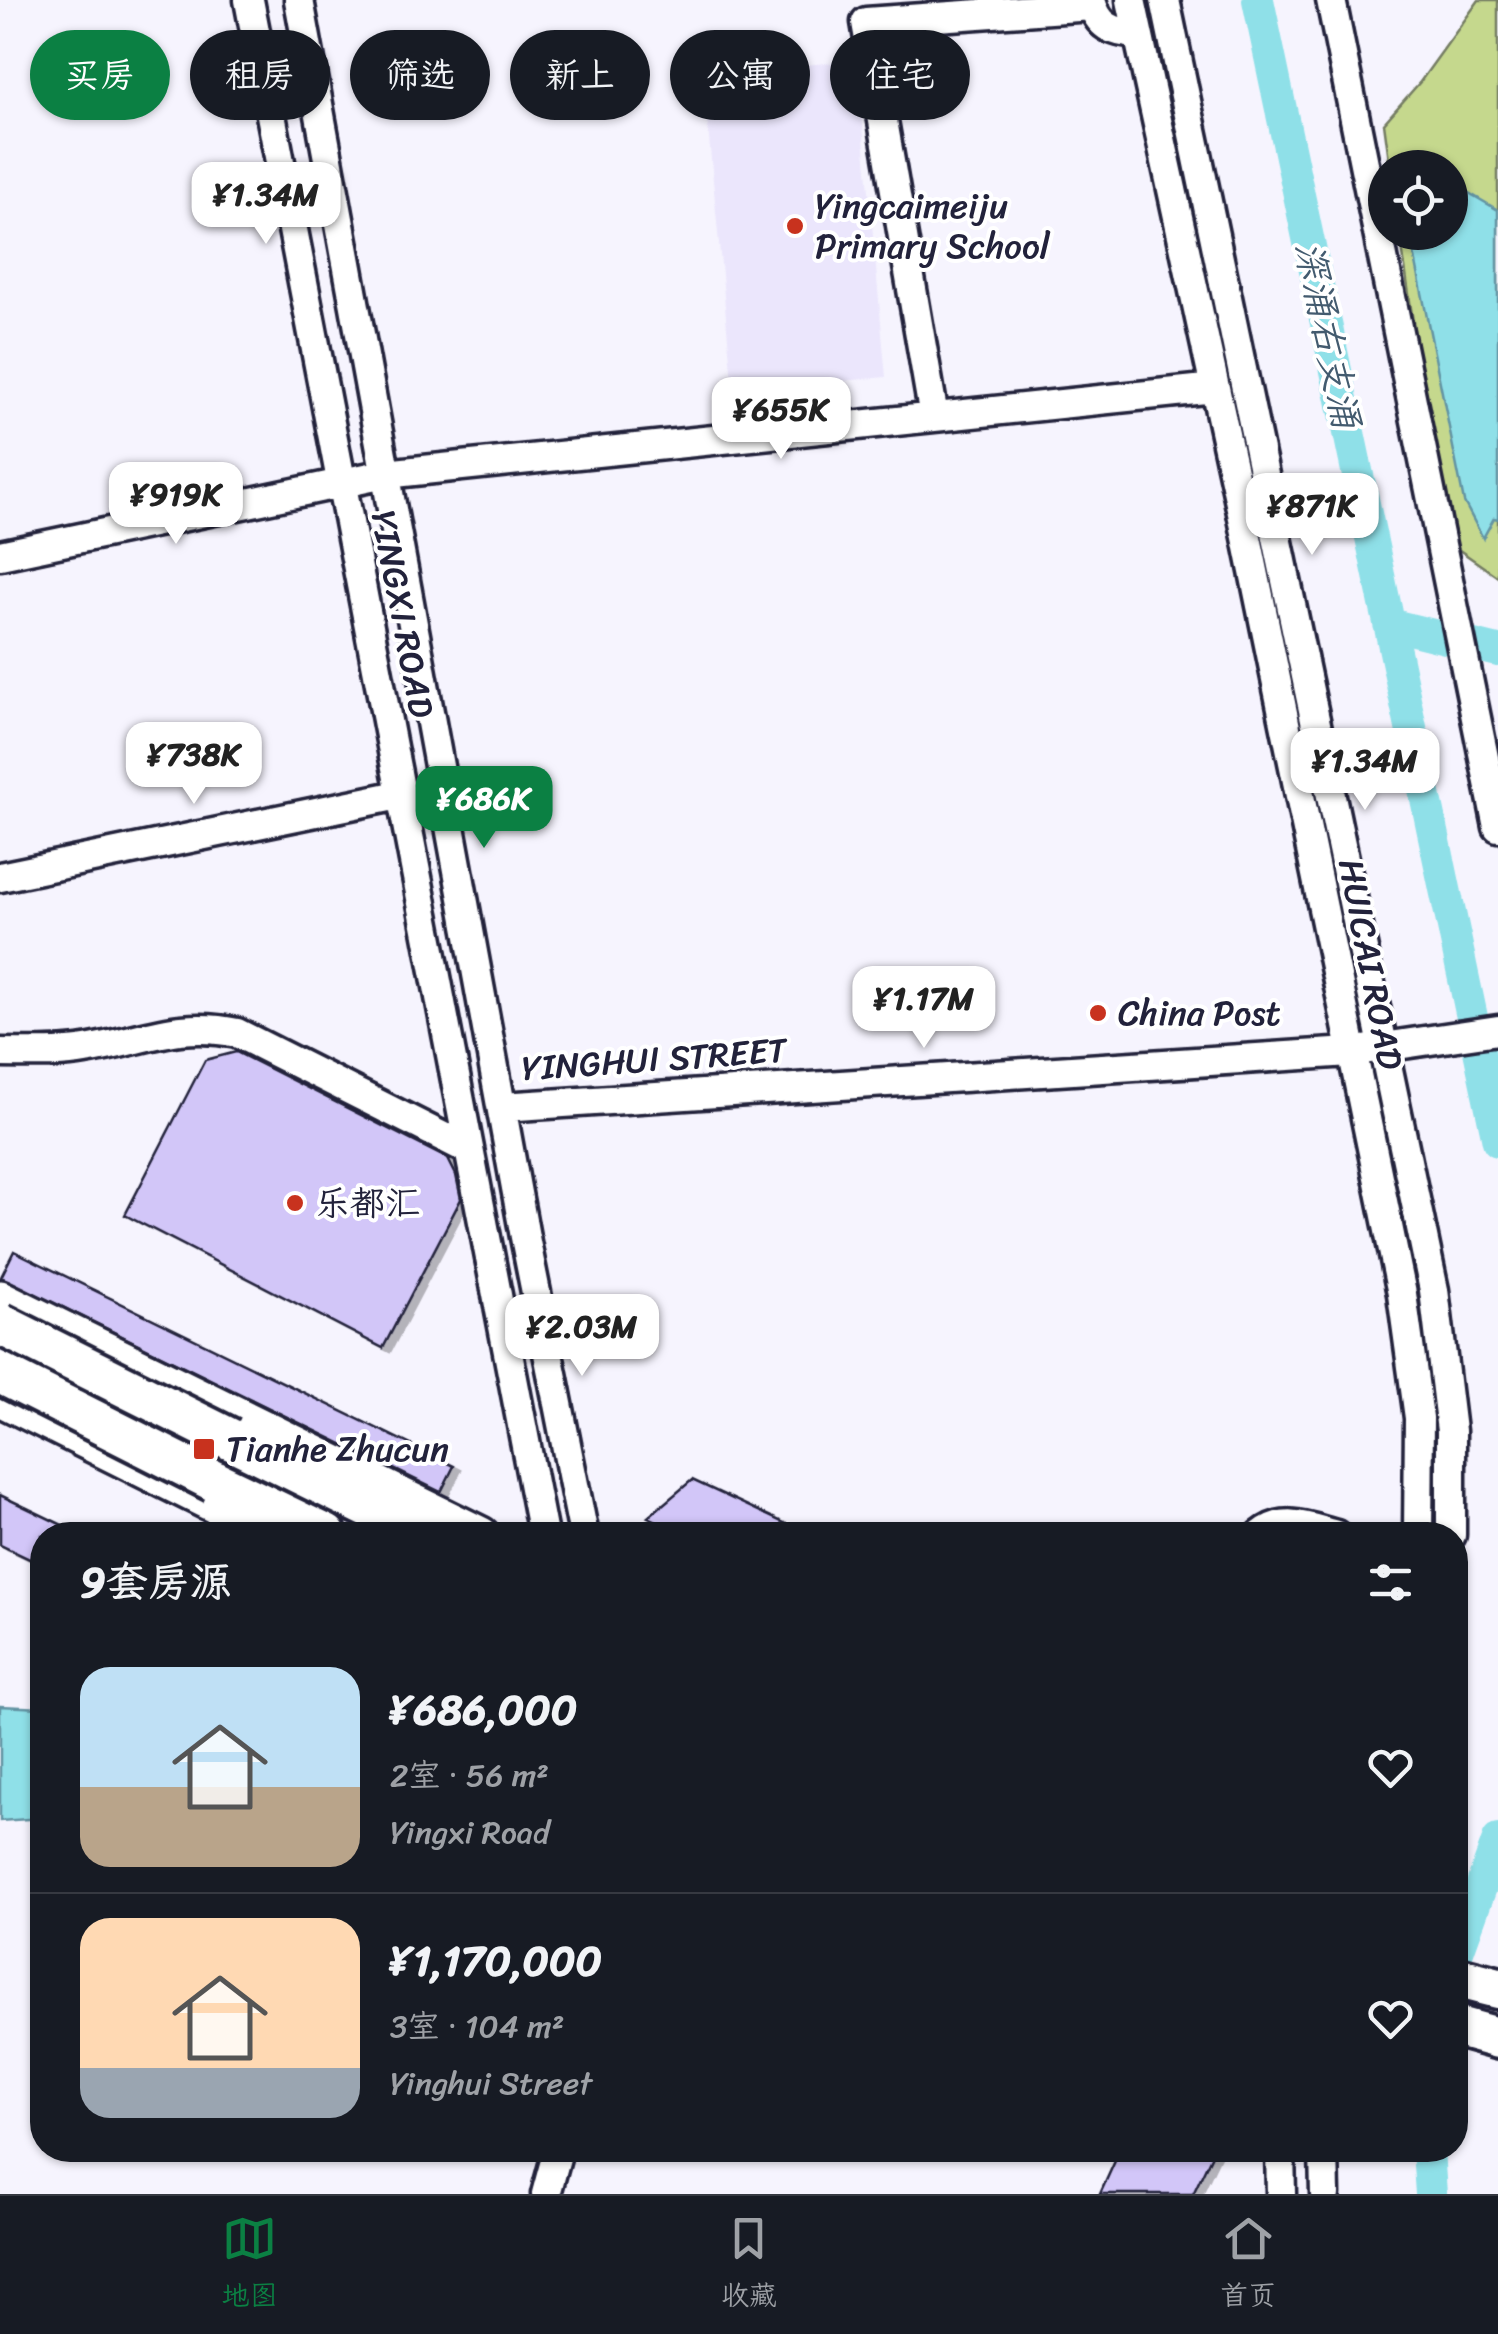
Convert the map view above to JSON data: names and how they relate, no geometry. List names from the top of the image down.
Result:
{
  "streets": {
    "street": ["YINGXI ROAD", "HUICAI ROAD", "YINGHUI STREET"]
  },
  "crossings": [
    ["YINGXI ROAD", "YINGHUI STREET"],
    ["HUICAI ROAD", "YINGHUI STREET"]
  ],
  "water": ["深涌右支涌"],
  "places": {
    "other": ["Yingcaimeiju Primary School", "China Post", "乐都汇"],
    "transit": ["Tianhe Zhucun"]
  },
  "page": {
    "chip": [
      "买房",
      "租房",
      "筛选",
      "新上",
      "公寓",
      "住宅"
    ],
    "price": [
      "¥1.34M",
      "¥655K",
      "¥919K",
      "¥871K",
      "¥738K",
      "¥1.34M",
      "¥686K",
      "¥1.17M",
      "¥2.03M"
    ],
    "heading": "9套房源",
    "list": [
      {
        "name": "¥686,000",
        "note": "2室 · 56 m² · Yingxi Road"
      },
      {
        "name": "¥1,170,000",
        "note": "3室 · 104 m² · Yinghui Street"
      }
    ],
    "tabs": ["地图", "收藏", "首页"]
  }
}
